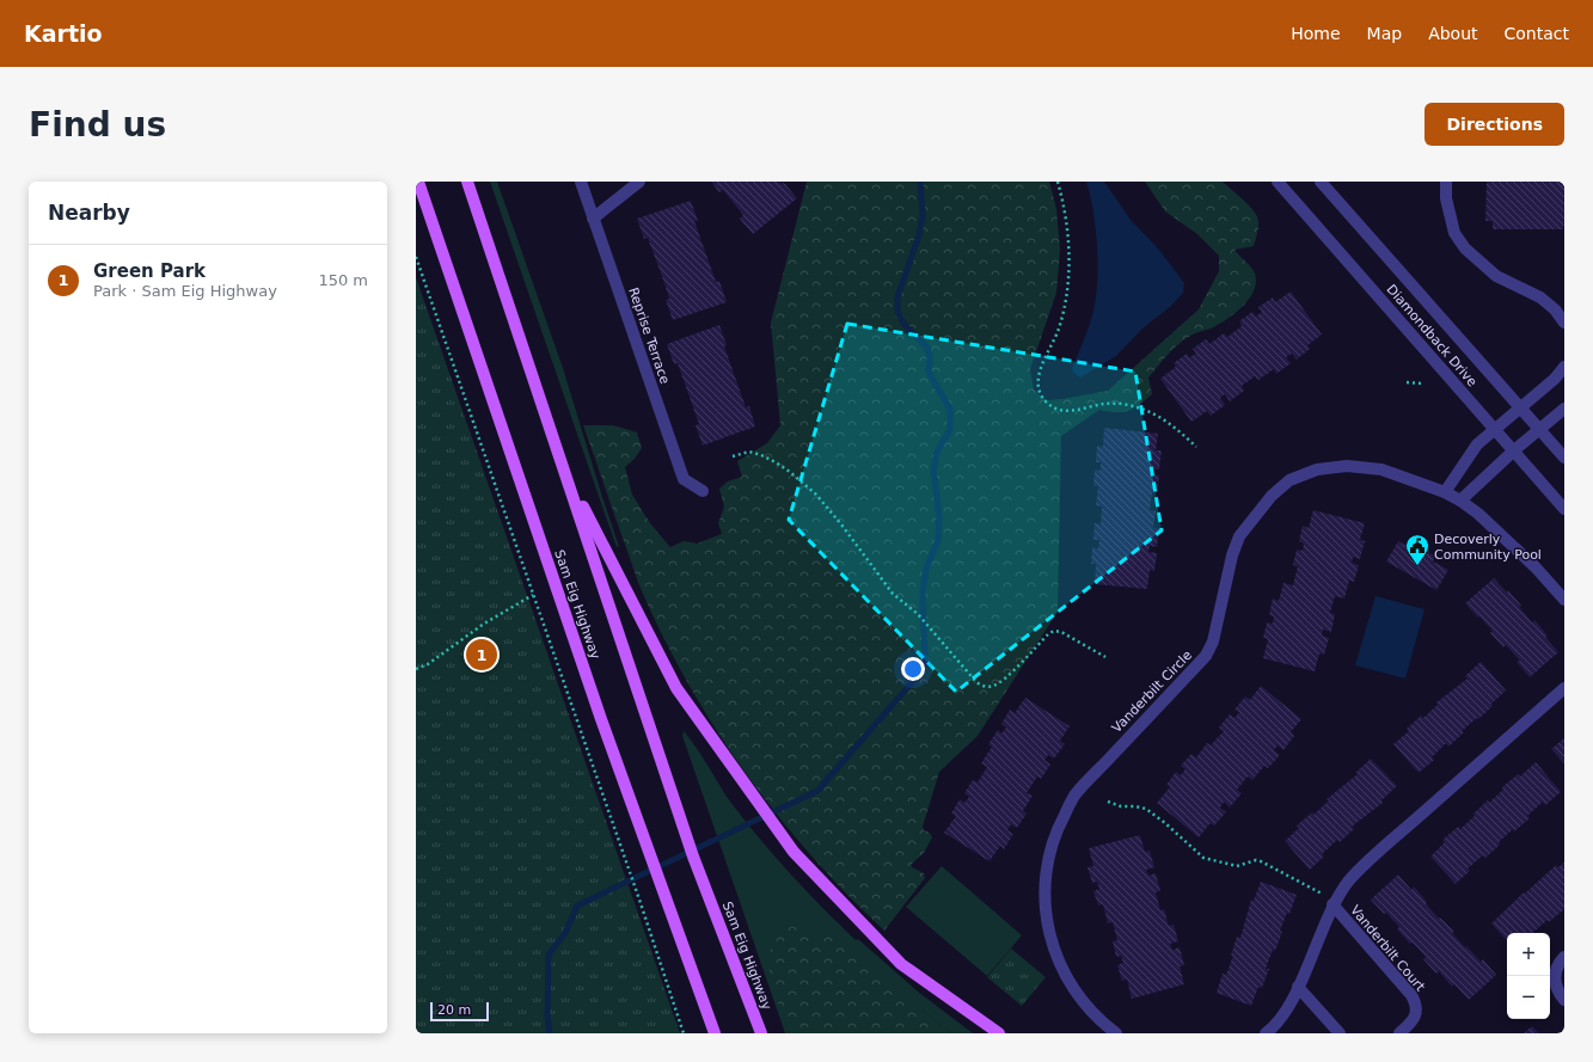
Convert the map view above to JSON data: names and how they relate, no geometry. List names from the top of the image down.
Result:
{
  "streets": {
    "main road": ["Sam Eig Highway"],
    "street": [
      "Reprise Terrace",
      "Diamondback Drive",
      "Vanderbilt Circle",
      "Vanderbilt Court"
    ]
  },
  "places": {
    "public building": ["Decoverly Community Pool"]
  },
  "scale_bar": "20 m",
  "page": {
    "header": "Kartio",
    "nav": [
      "Home",
      "Map",
      "About",
      "Contact"
    ],
    "buttons": "Directions",
    "title": "Find us",
    "heading": "Nearby",
    "list": [
      {
        "mark": "1",
        "name": "Green Park",
        "note": "Park · Sam Eig Highway",
        "value": "150 m"
      }
    ],
    "pins": "1",
    "map_buttons": ["+", "−"],
    "scale": "20 m"
  }
}
